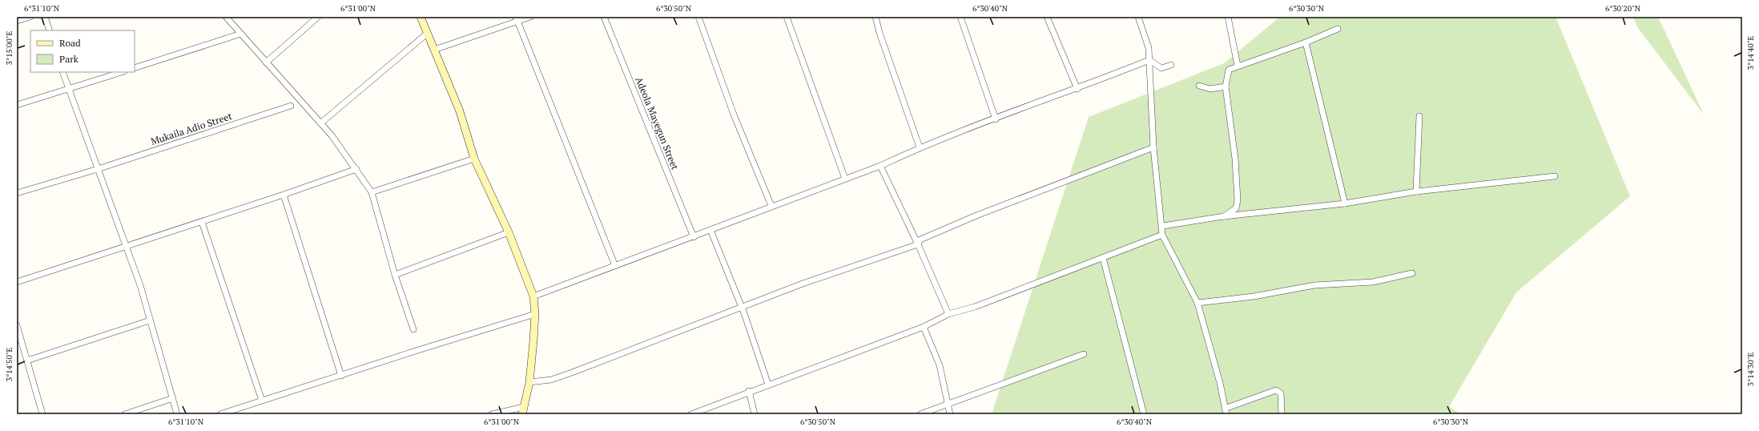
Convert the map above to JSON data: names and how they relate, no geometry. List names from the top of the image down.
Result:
{
  "streets": {
    "street": ["Adeola Mayegun Street", "Mukaila Adio Street"]
  },
  "legend": ["Road", "Park"],
  "coordinates": [
    "6°31'10\"N",
    "6°31'00\"N",
    "6°30'50\"N",
    "6°30'40\"N",
    "6°30'30\"N",
    "6°30'20\"N",
    "3°15'00\"E",
    "3°14'40\"E",
    "3°14'50\"E",
    "3°14'30\"E"
  ]
}
